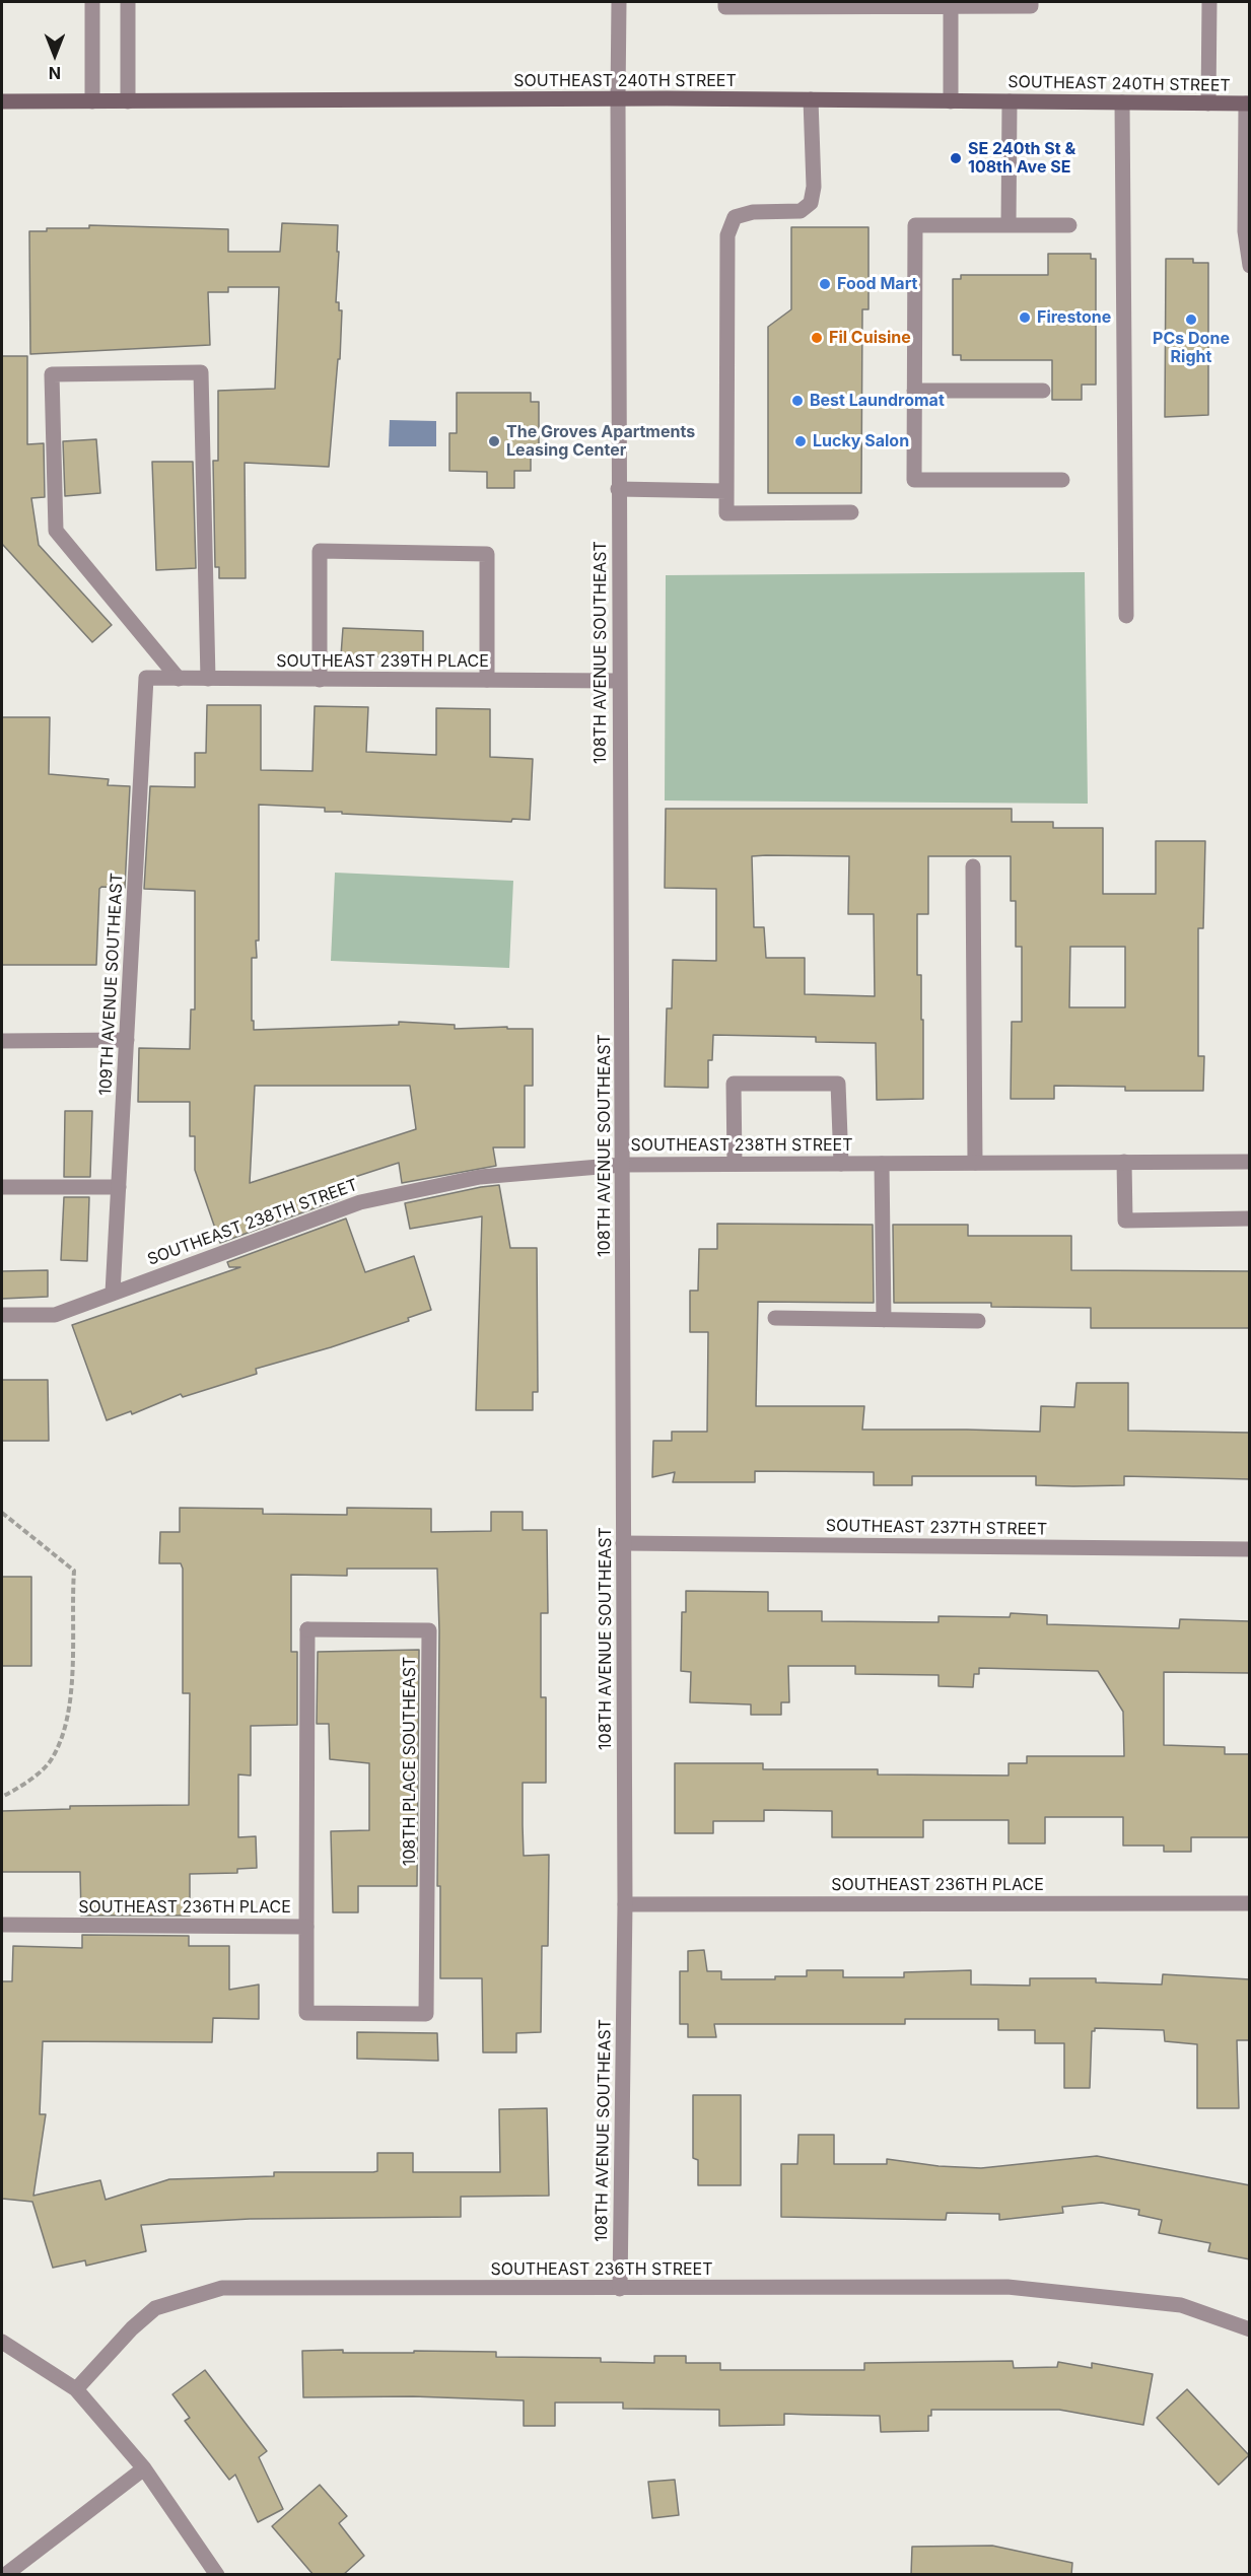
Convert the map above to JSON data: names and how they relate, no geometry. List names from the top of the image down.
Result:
{
  "streets": {
    "main road": ["SOUTHEAST 240TH STREET"],
    "street": [
      "108TH AVENUE SOUTHEAST",
      "SOUTHEAST 239TH PLACE",
      "109TH AVENUE SOUTHEAST",
      "SOUTHEAST 238TH STREET",
      "SOUTHEAST 237TH STREET",
      "108TH PLACE SOUTHEAST",
      "SOUTHEAST 236TH PLACE",
      "SOUTHEAST 236TH STREET"
    ]
  },
  "crossings": [
    ["SOUTHEAST 240TH STREET", "108TH AVENUE SOUTHEAST"],
    ["108TH AVENUE SOUTHEAST", "SOUTHEAST 239TH PLACE"],
    ["108TH AVENUE SOUTHEAST", "SOUTHEAST 238TH STREET"],
    ["108TH AVENUE SOUTHEAST", "SOUTHEAST 237TH STREET"],
    ["108TH AVENUE SOUTHEAST", "SOUTHEAST 236TH PLACE"],
    ["108TH AVENUE SOUTHEAST", "SOUTHEAST 236TH STREET"],
    ["SOUTHEAST 239TH PLACE", "109TH AVENUE SOUTHEAST"],
    ["109TH AVENUE SOUTHEAST", "SOUTHEAST 238TH STREET"],
    ["108TH PLACE SOUTHEAST", "SOUTHEAST 236TH PLACE"]
  ],
  "places": [
    "SE 240th St & 108th Ave SE",
    "Food Mart",
    "Firestone",
    "PCs Done Right",
    "Fil Cuisine",
    "Best Laundromat",
    "The Groves Apartments Leasing Center",
    "Lucky Salon"
  ],
  "north": "bottom"
}
